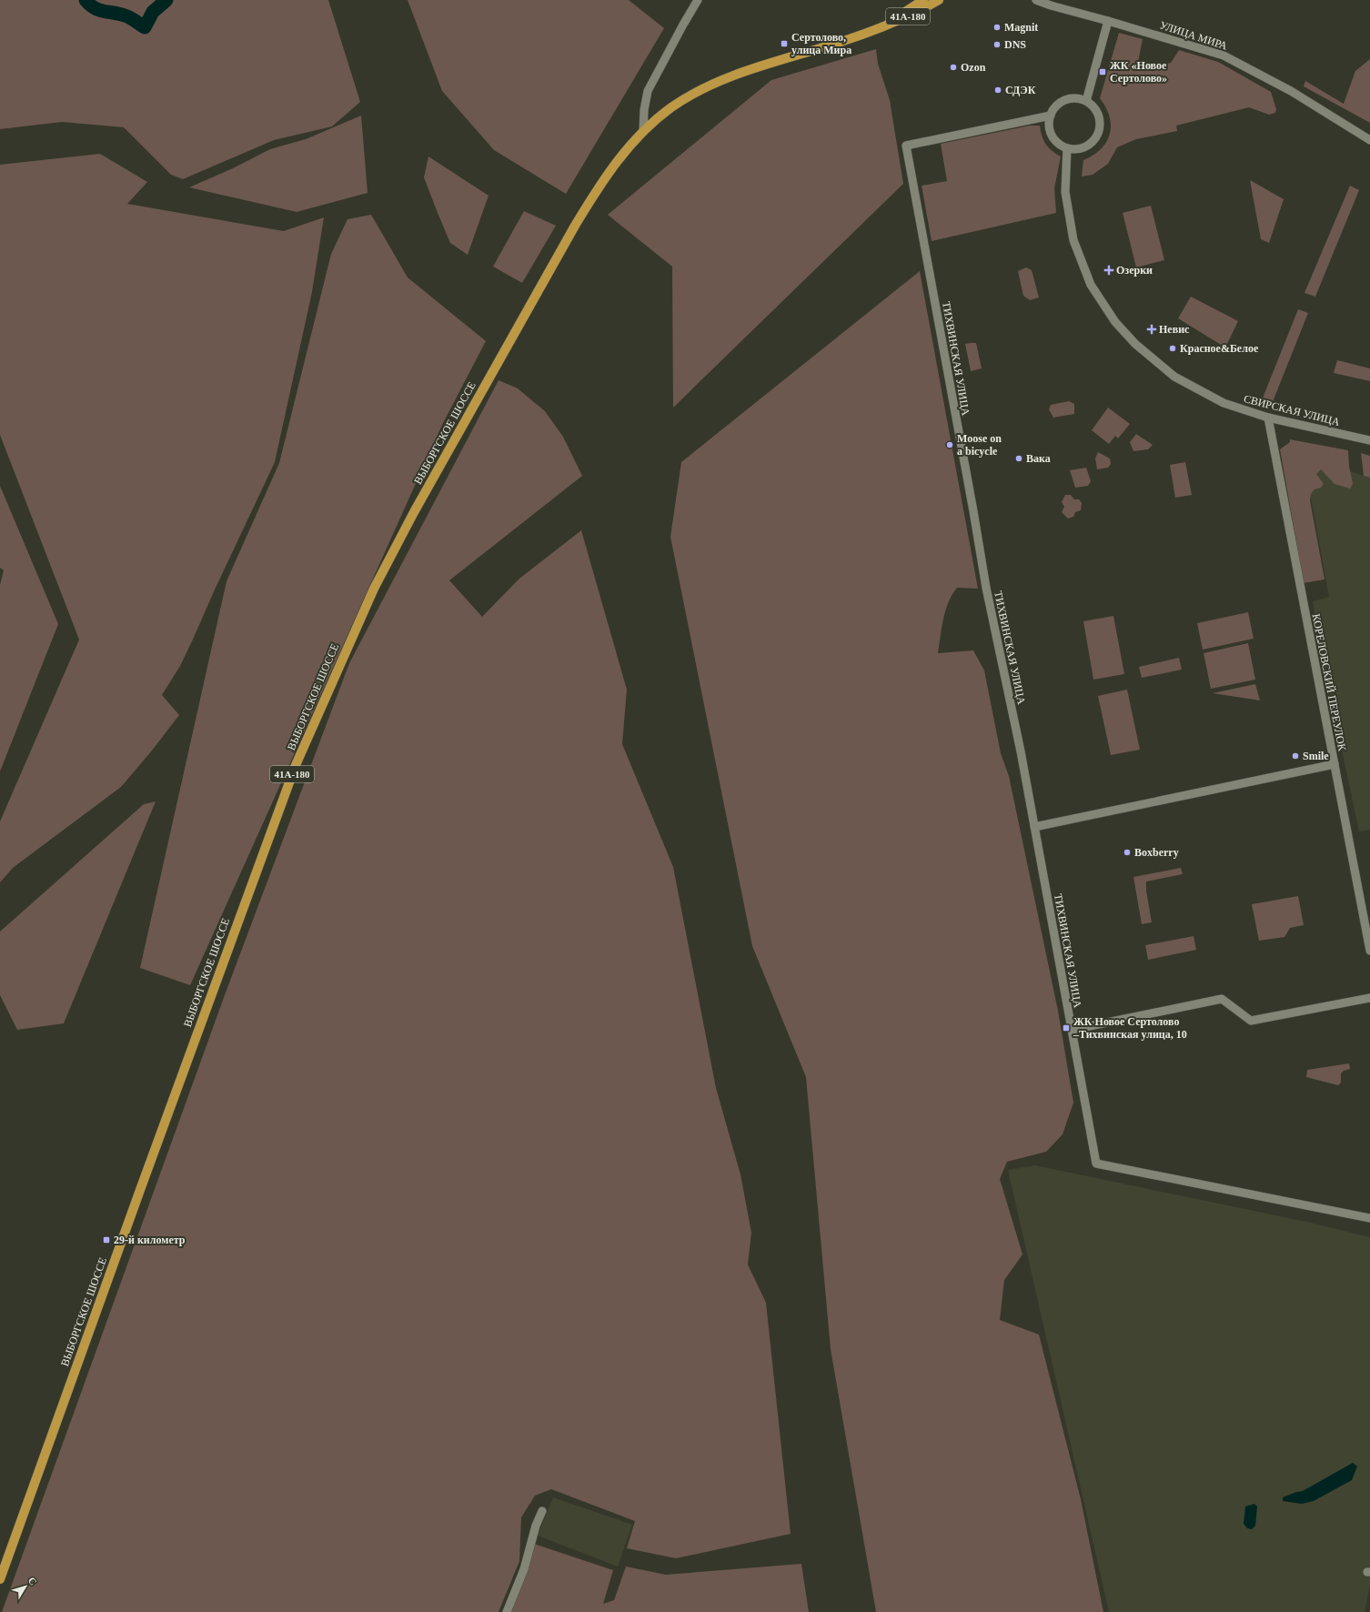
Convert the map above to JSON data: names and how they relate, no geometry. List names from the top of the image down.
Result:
{
  "streets": {
    "main road": ["41А-180", "ВЫБОРГСКОЕ ШОССЕ"],
    "street": [
      "УЛИЦА МИРА",
      "ТИХВИНСКАЯ УЛИЦА",
      "СВИРСКАЯ УЛИЦА",
      "КОРЕЛОВСКИЙ ПЕРЕУЛОК"
    ]
  },
  "crossings": [
    ["ТИХВИНСКАЯ УЛИЦА", "СВИРСКАЯ УЛИЦА"],
    ["СВИРСКАЯ УЛИЦА", "КОРЕЛОВСКИЙ ПЕРЕУЛОК"]
  ],
  "places": {
    "other": [
      "Magnit",
      "DNS",
      "Ozon",
      "СДЭК",
      "Красное&Белое",
      "Moose on a bicycle",
      "Вака",
      "Smile",
      "Boxberry"
    ],
    "transit": [
      "Сертолово, улица Мира",
      "ЖК «Новое Сертолово»",
      "ЖК Новое Сертолово –Тихвинская улица, 10",
      "29-й километр"
    ],
    "health": ["Озерки", "Невис"]
  },
  "north": "top right"
}
